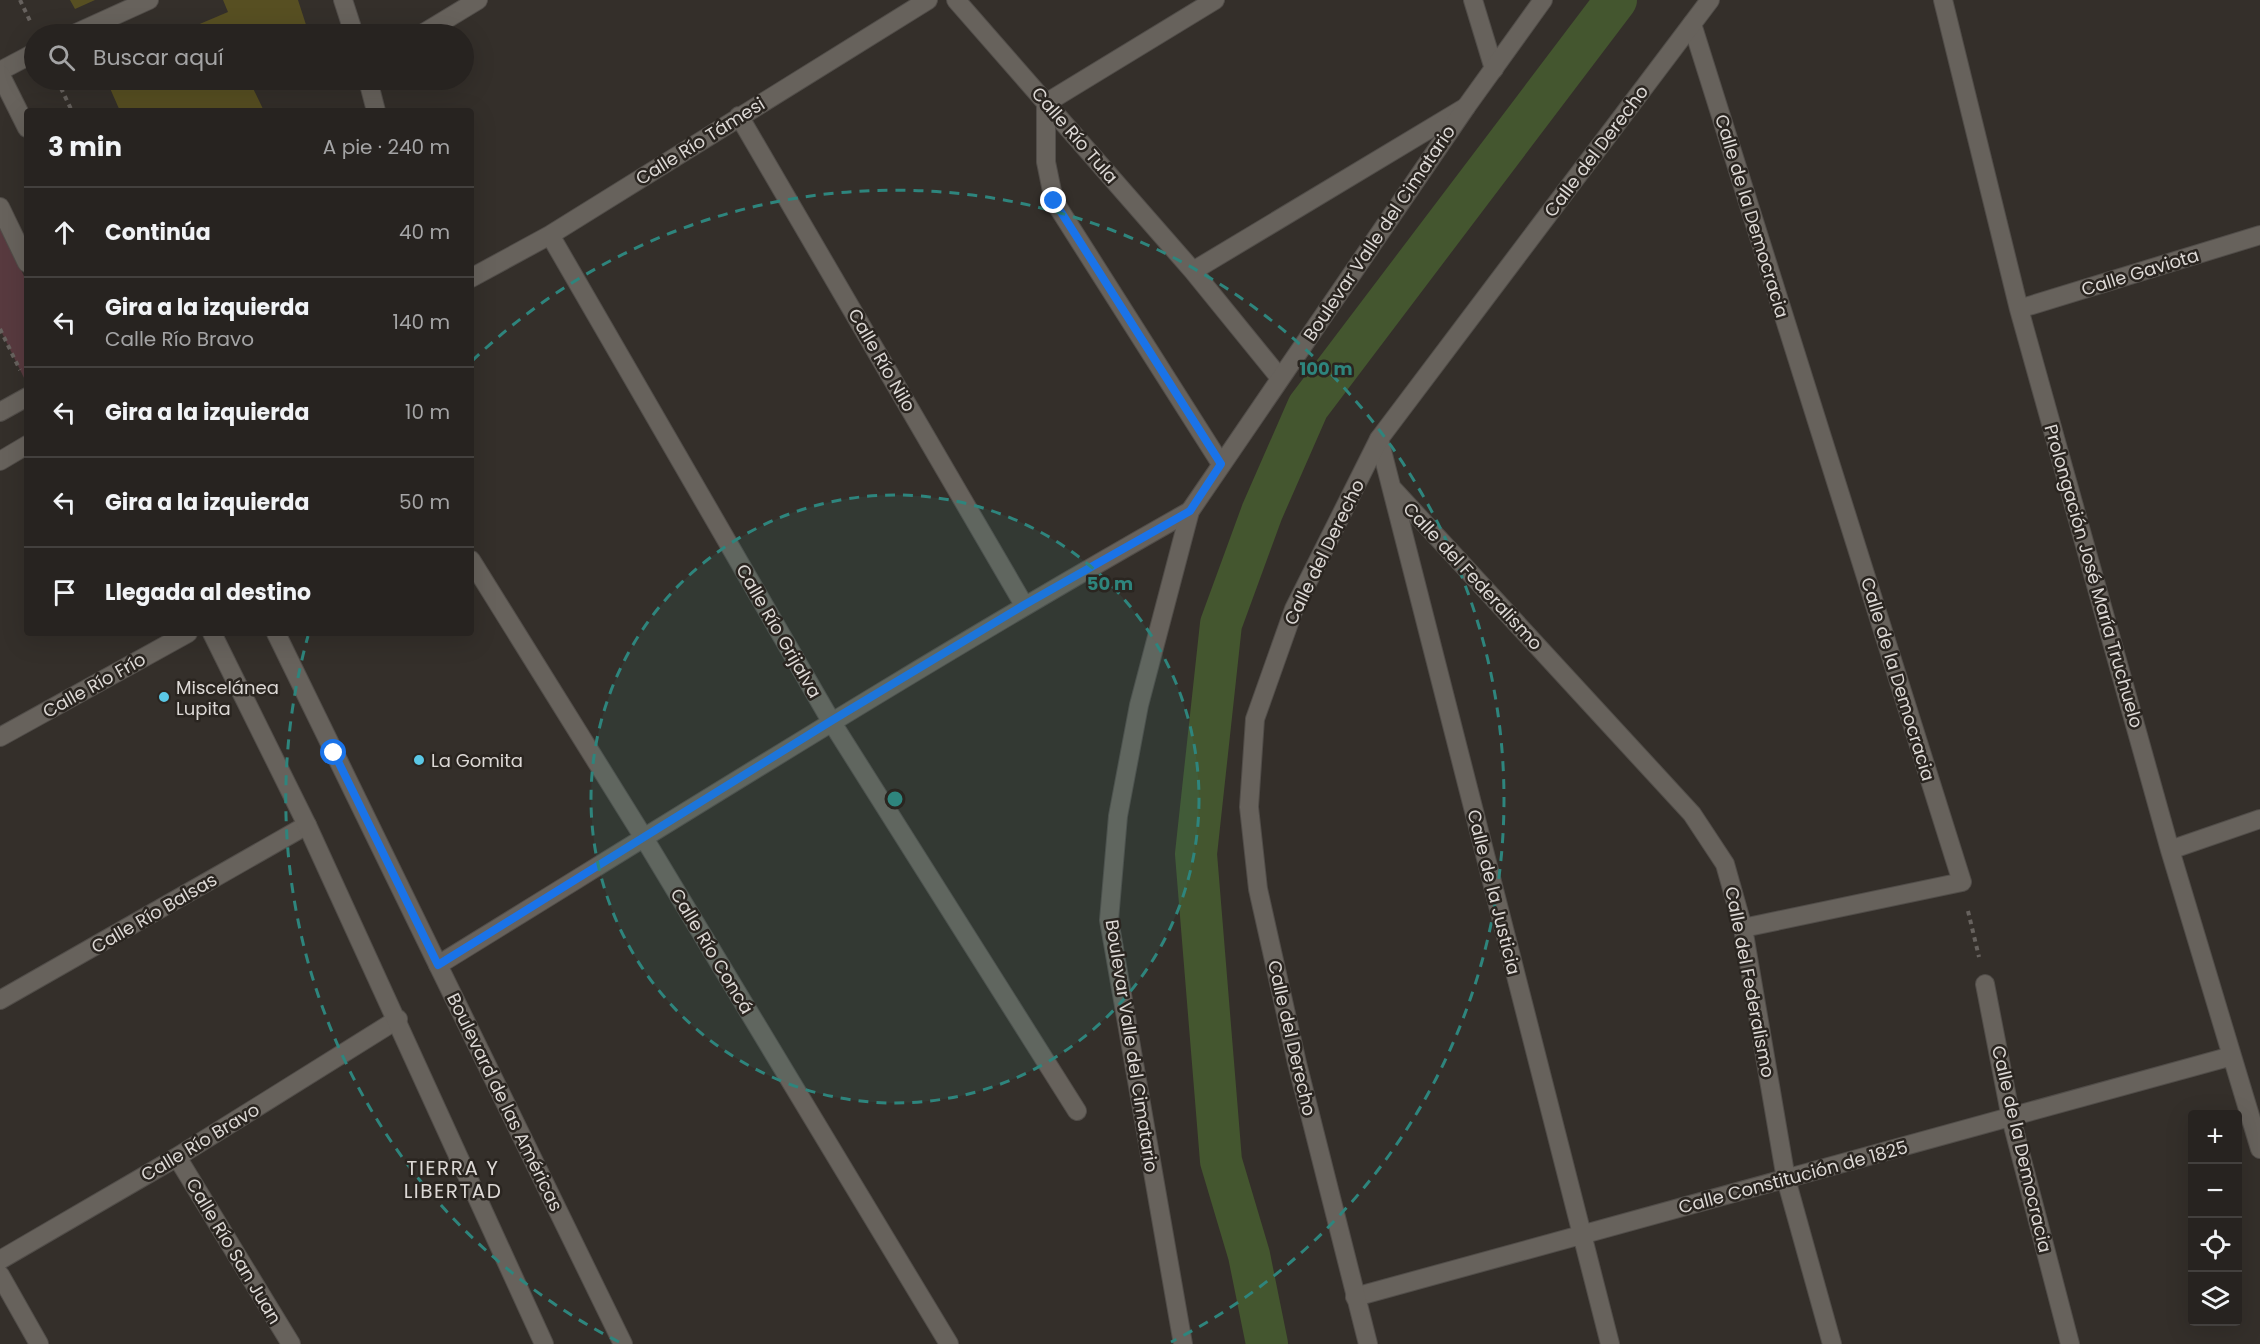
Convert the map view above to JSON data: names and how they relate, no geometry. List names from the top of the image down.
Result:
{
  "streets": {
    "street": [
      "Calle Río Tula",
      "Calle Río Támesi",
      "Calle del Derecho",
      "Calle de la Democracia",
      "Boulevar Valle del Cimatario",
      "Calle Gaviota",
      "Calle Río Nilo",
      "Calle del Federalismo",
      "Prolongación José María Truchuelo",
      "Calle Río Grijalva",
      "Calle Río Frío",
      "Calle de la Justicia",
      "Calle Río Balsas",
      "Calle Río Concá",
      "Boulevard de las Américas",
      "Calle Río Bravo",
      "Calle Constitución de 1825",
      "Calle Río San Juan"
    ]
  },
  "crossings": [
    ["Calle Río Tula", "Boulevar Valle del Cimatario"],
    ["Calle Río Támesi", "Calle Río Nilo"],
    ["Calle Río Támesi", "Calle Río Grijalva"],
    ["Calle del Derecho", "Calle de la Democracia"],
    ["Calle del Derecho", "Calle de la Justicia"],
    ["Calle del Derecho", "Calle Constitución de 1825"],
    ["Calle de la Democracia", "Calle Constitución de 1825"],
    ["Calle Gaviota", "Prolongación José María Truchuelo"],
    ["Calle del Federalismo", "Calle de la Justicia"],
    ["Calle del Federalismo", "Calle Constitución de 1825"],
    ["Prolongación José María Truchuelo", "Calle Constitución de 1825"],
    ["Calle de la Justicia", "Calle Constitución de 1825"],
    ["Calle Río Bravo", "Calle Río San Juan"]
  ],
  "districts": ["TIERRA Y LIBERTAD"],
  "places": ["Miscelánea Lupita", "La Gomita"],
  "page": {
    "search": "Buscar aquí",
    "heading": ["3 min", "A pie · 240 m"],
    "list": [
      ["Continúa", "40 m"],
      ["Gira a la izquierda", "Calle Río Bravo", "140 m"],
      ["Gira a la izquierda", "10 m"],
      ["Gira a la izquierda", "50 m"],
      "Llegada al destino"
    ],
    "map_buttons": ["+", "−"]
  },
  "rings": ["100 m", "50 m"]
}
